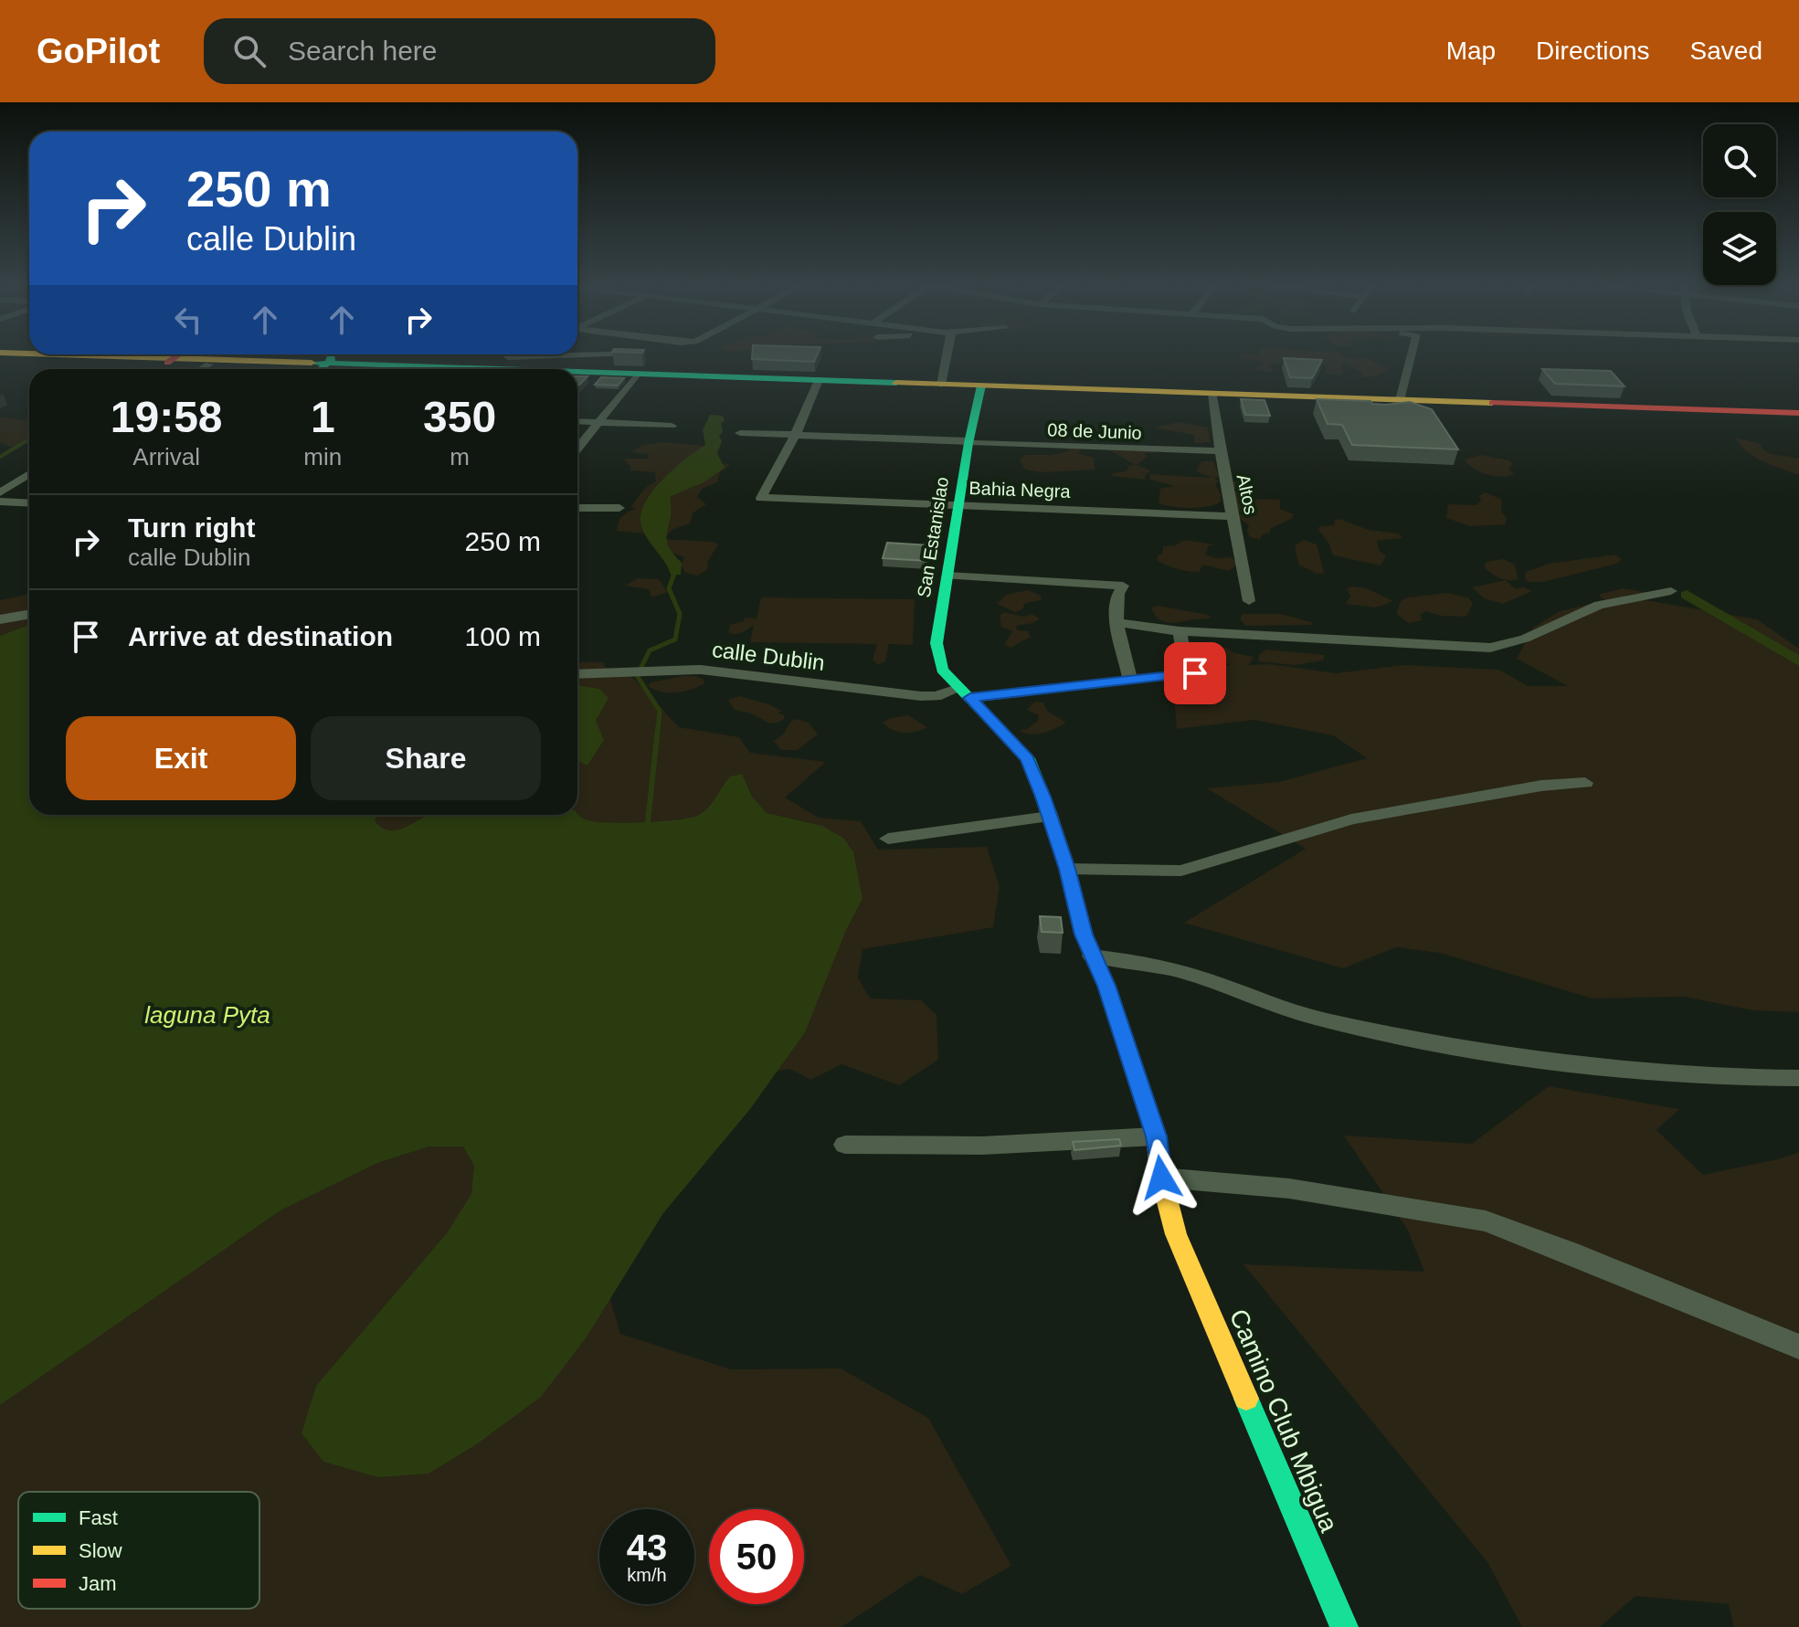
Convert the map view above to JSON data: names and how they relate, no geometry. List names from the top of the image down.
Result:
{
  "streets": {
    "main road": ["San Estanislao", "Camino Club Mbigua"],
    "street": [
      "08 de Junio",
      "Bahia Negra",
      "Altos",
      "calle Dublin"
    ]
  },
  "crossings": [
    ["08 de Junio", "Bahia Negra"],
    ["08 de Junio", "Altos"],
    ["08 de Junio", "San Estanislao"],
    ["Bahia Negra", "Altos"],
    ["Bahia Negra", "San Estanislao"],
    ["San Estanislao", "calle Dublin"]
  ],
  "water": ["laguna Pyta"],
  "legend": ["Fast", "Slow", "Jam"],
  "page": {
    "header": "GoPilot",
    "search": "Search here",
    "nav": ["Map", "Directions", "Saved"],
    "turn": ["250 m", "calle Dublin"],
    "eta": [
      "19:58",
      "Arrival",
      "1",
      "min",
      "350",
      "m"
    ],
    "list": [
      {
        "name": "Turn right",
        "note": "calle Dublin",
        "value": "250 m"
      },
      {
        "name": "Arrive at destination",
        "value": "100 m"
      }
    ],
    "buttons": ["Exit", "Share"],
    "speed": "43 km/h",
    "limit": "50"
  }
}
